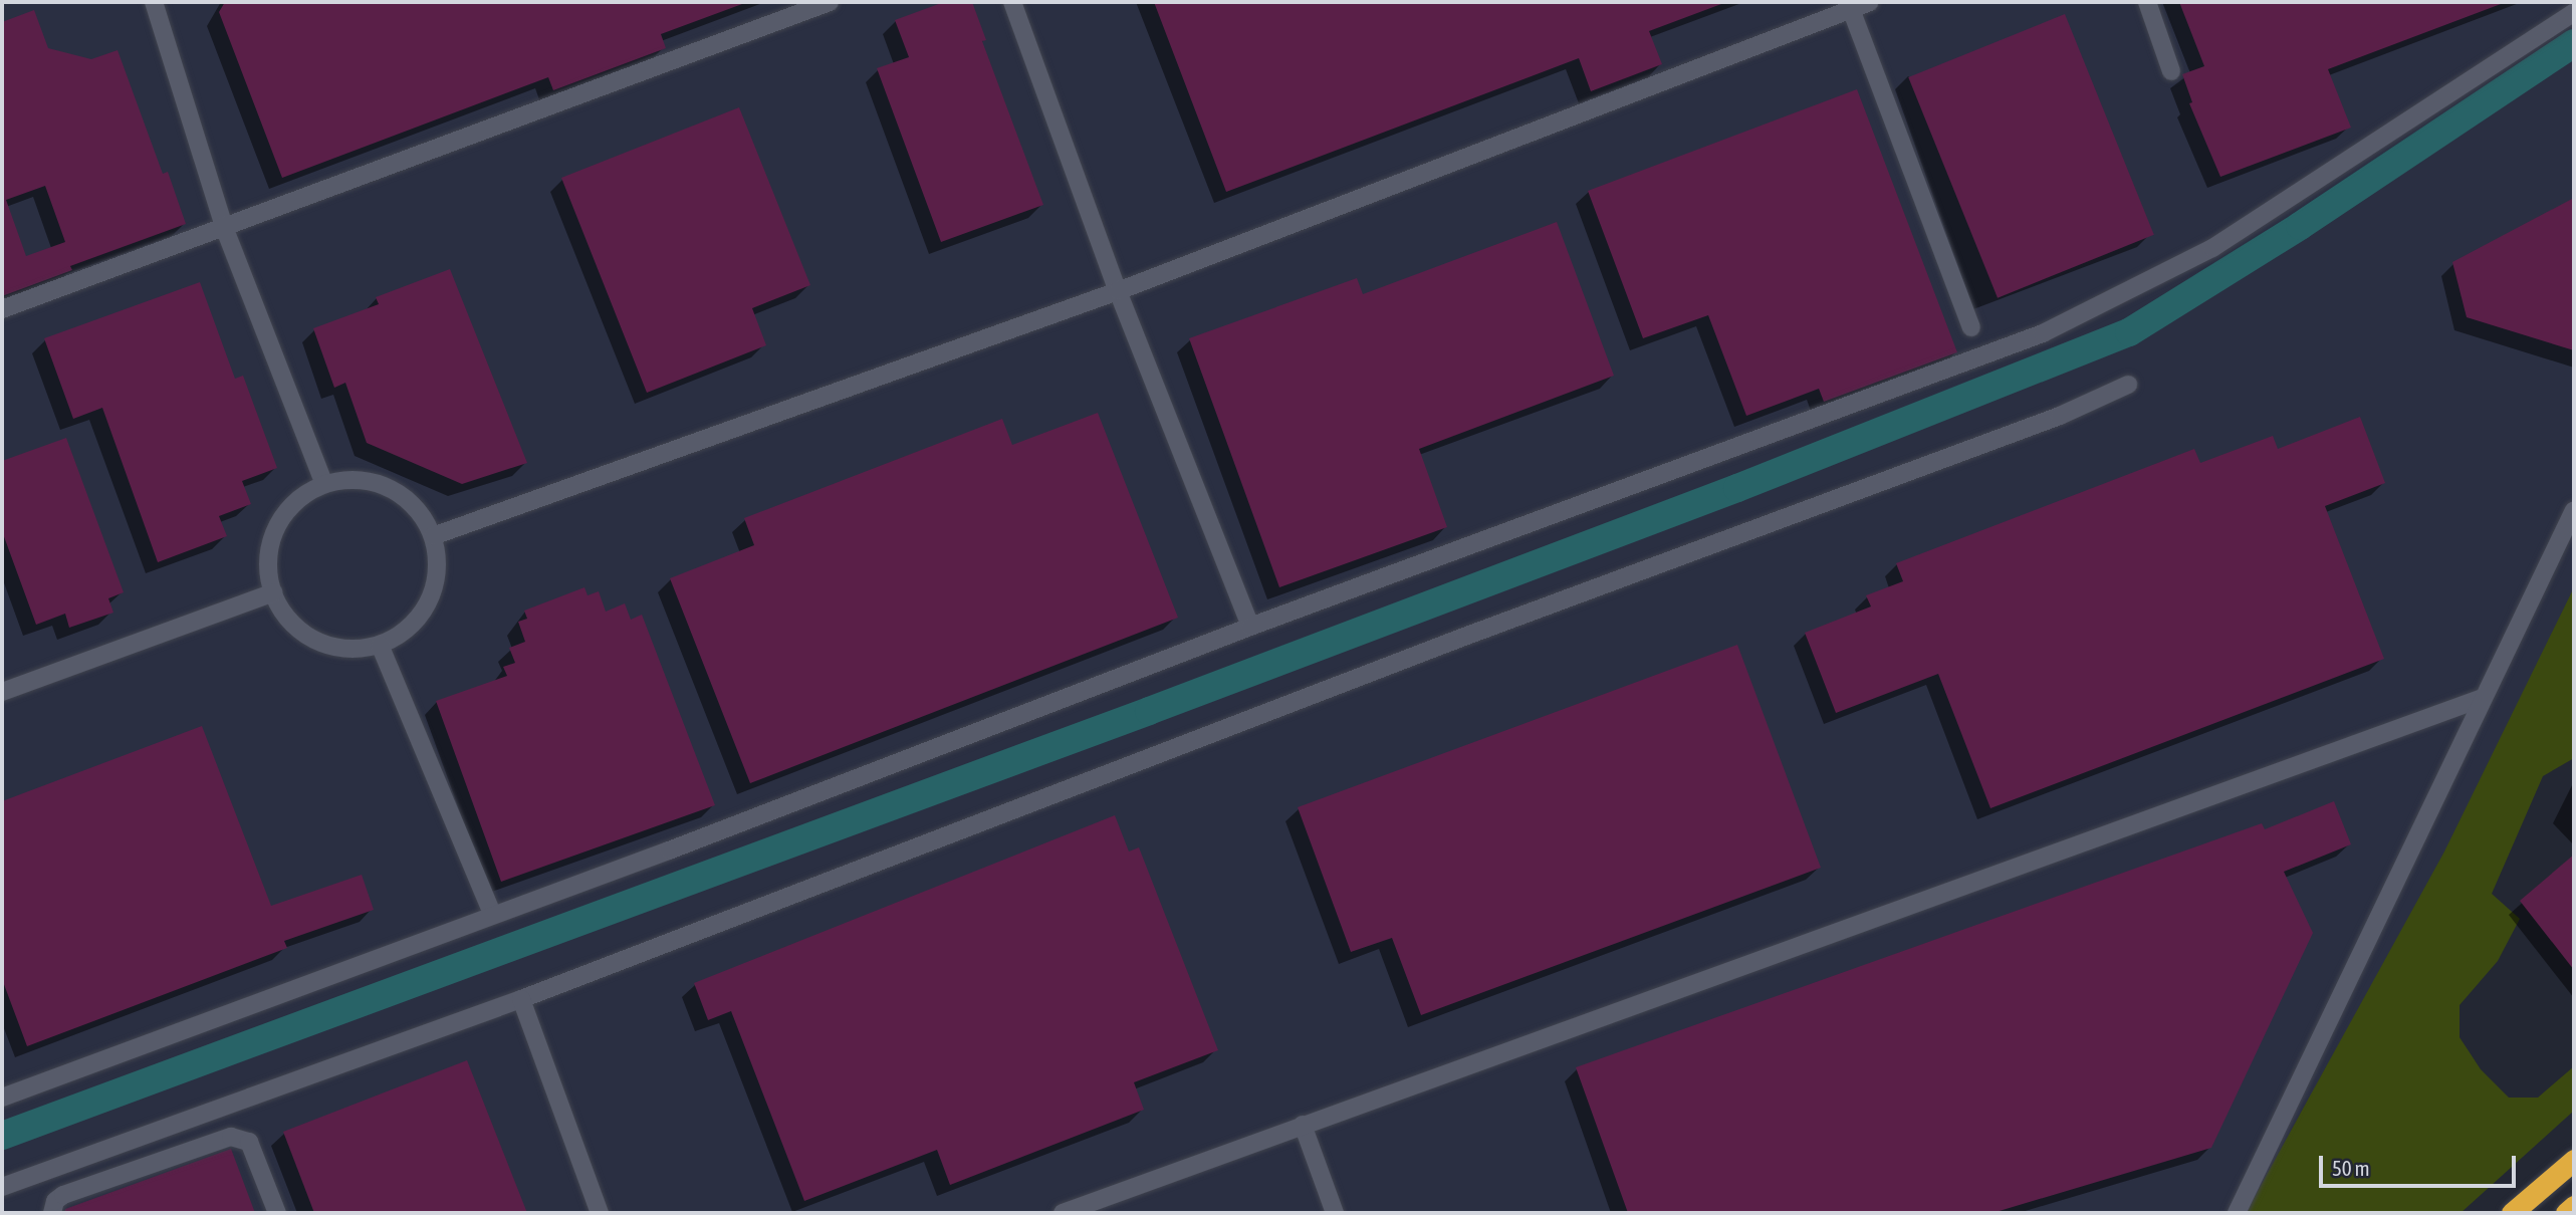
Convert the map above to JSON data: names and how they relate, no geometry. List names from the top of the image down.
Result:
{
  "scale_bar": "50 m"
}
